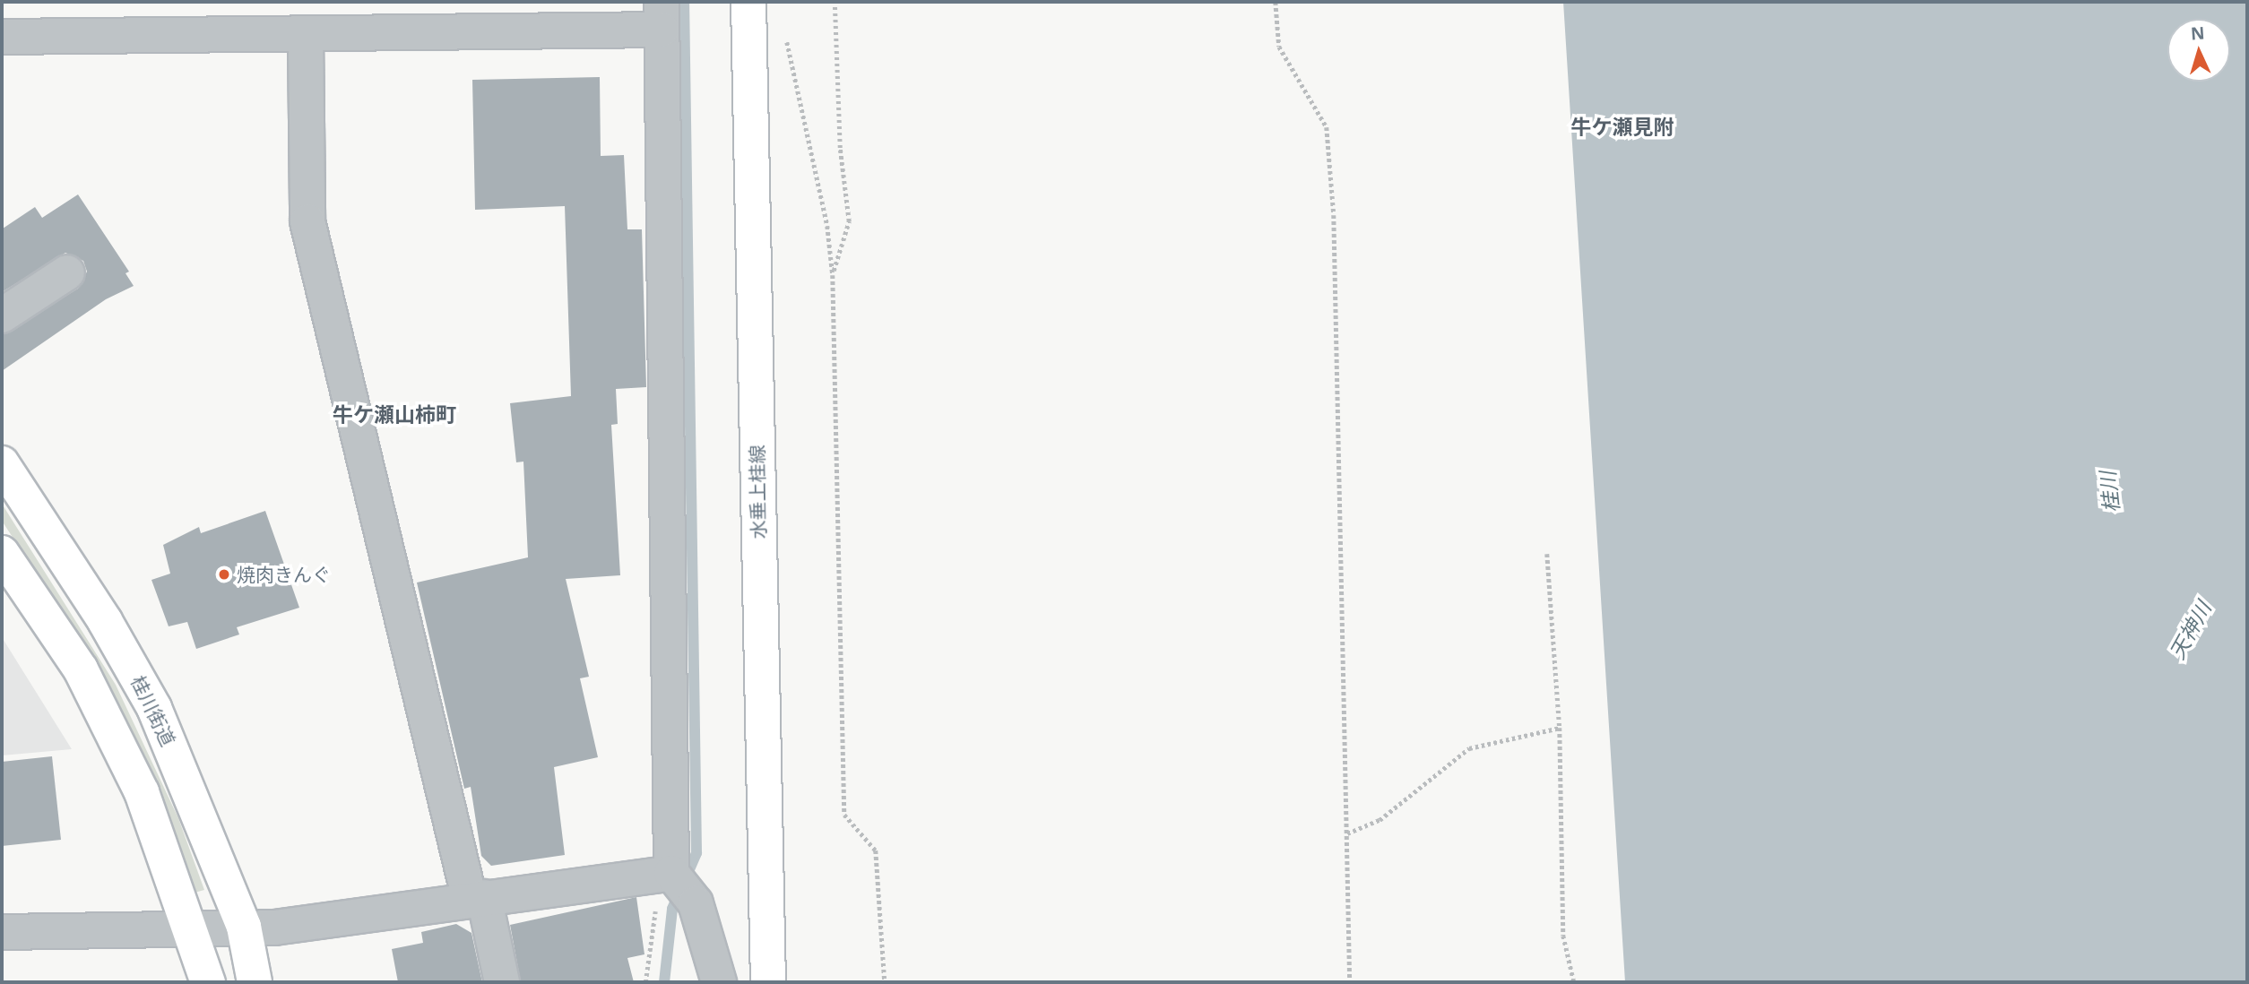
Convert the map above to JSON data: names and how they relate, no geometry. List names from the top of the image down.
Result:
{
  "streets": {
    "street": ["水垂上桂線", "桂川街道"]
  },
  "districts": ["牛ケ瀬見附", "牛ケ瀬山柿町"],
  "water": ["桂川", "天神川"],
  "places": ["焼肉きんぐ"],
  "north": "top"
}
